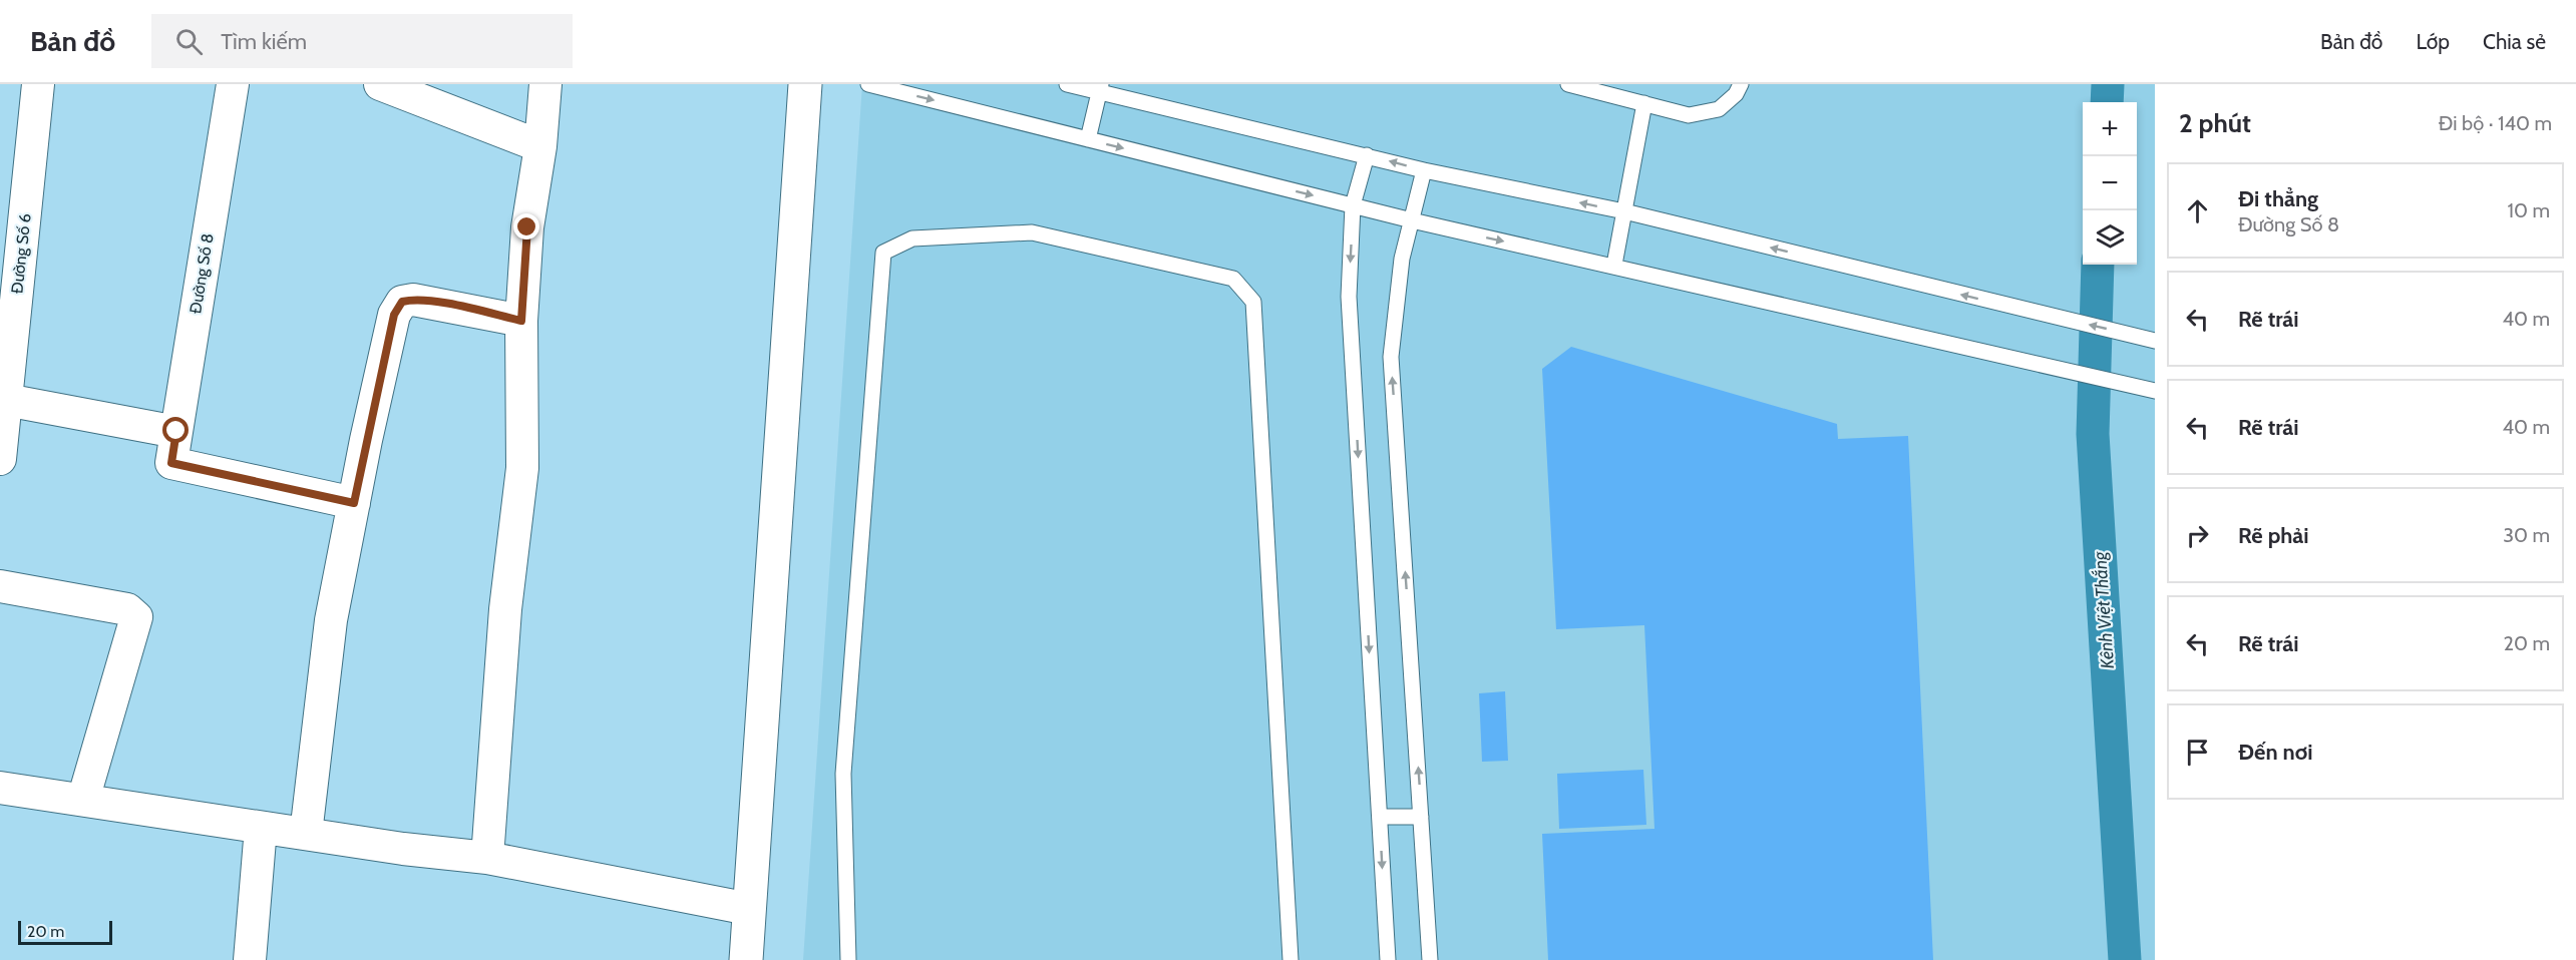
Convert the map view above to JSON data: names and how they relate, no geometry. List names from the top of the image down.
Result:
{
  "streets": {
    "street": ["Đường Số 6", "Đường Số 8"]
  },
  "water": ["Kênh Việt Thắng"],
  "scale_bar": "20 m",
  "page": {
    "header": "Bản đồ",
    "search": "Tìm kiếm",
    "nav": ["Bản đồ", "Lớp", "Chia sẻ"],
    "heading": ["2 phút", "Đi bộ · 140 m"],
    "map_buttons": ["+", "−"],
    "list": [
      ["Đi thẳng", "Đường Số 8", "10 m"],
      ["Rẽ trái", "40 m"],
      ["Rẽ trái", "40 m"],
      ["Rẽ phải", "30 m"],
      ["Rẽ trái", "20 m"],
      "Đến nơi"
    ],
    "scale": "20 m"
  }
}
